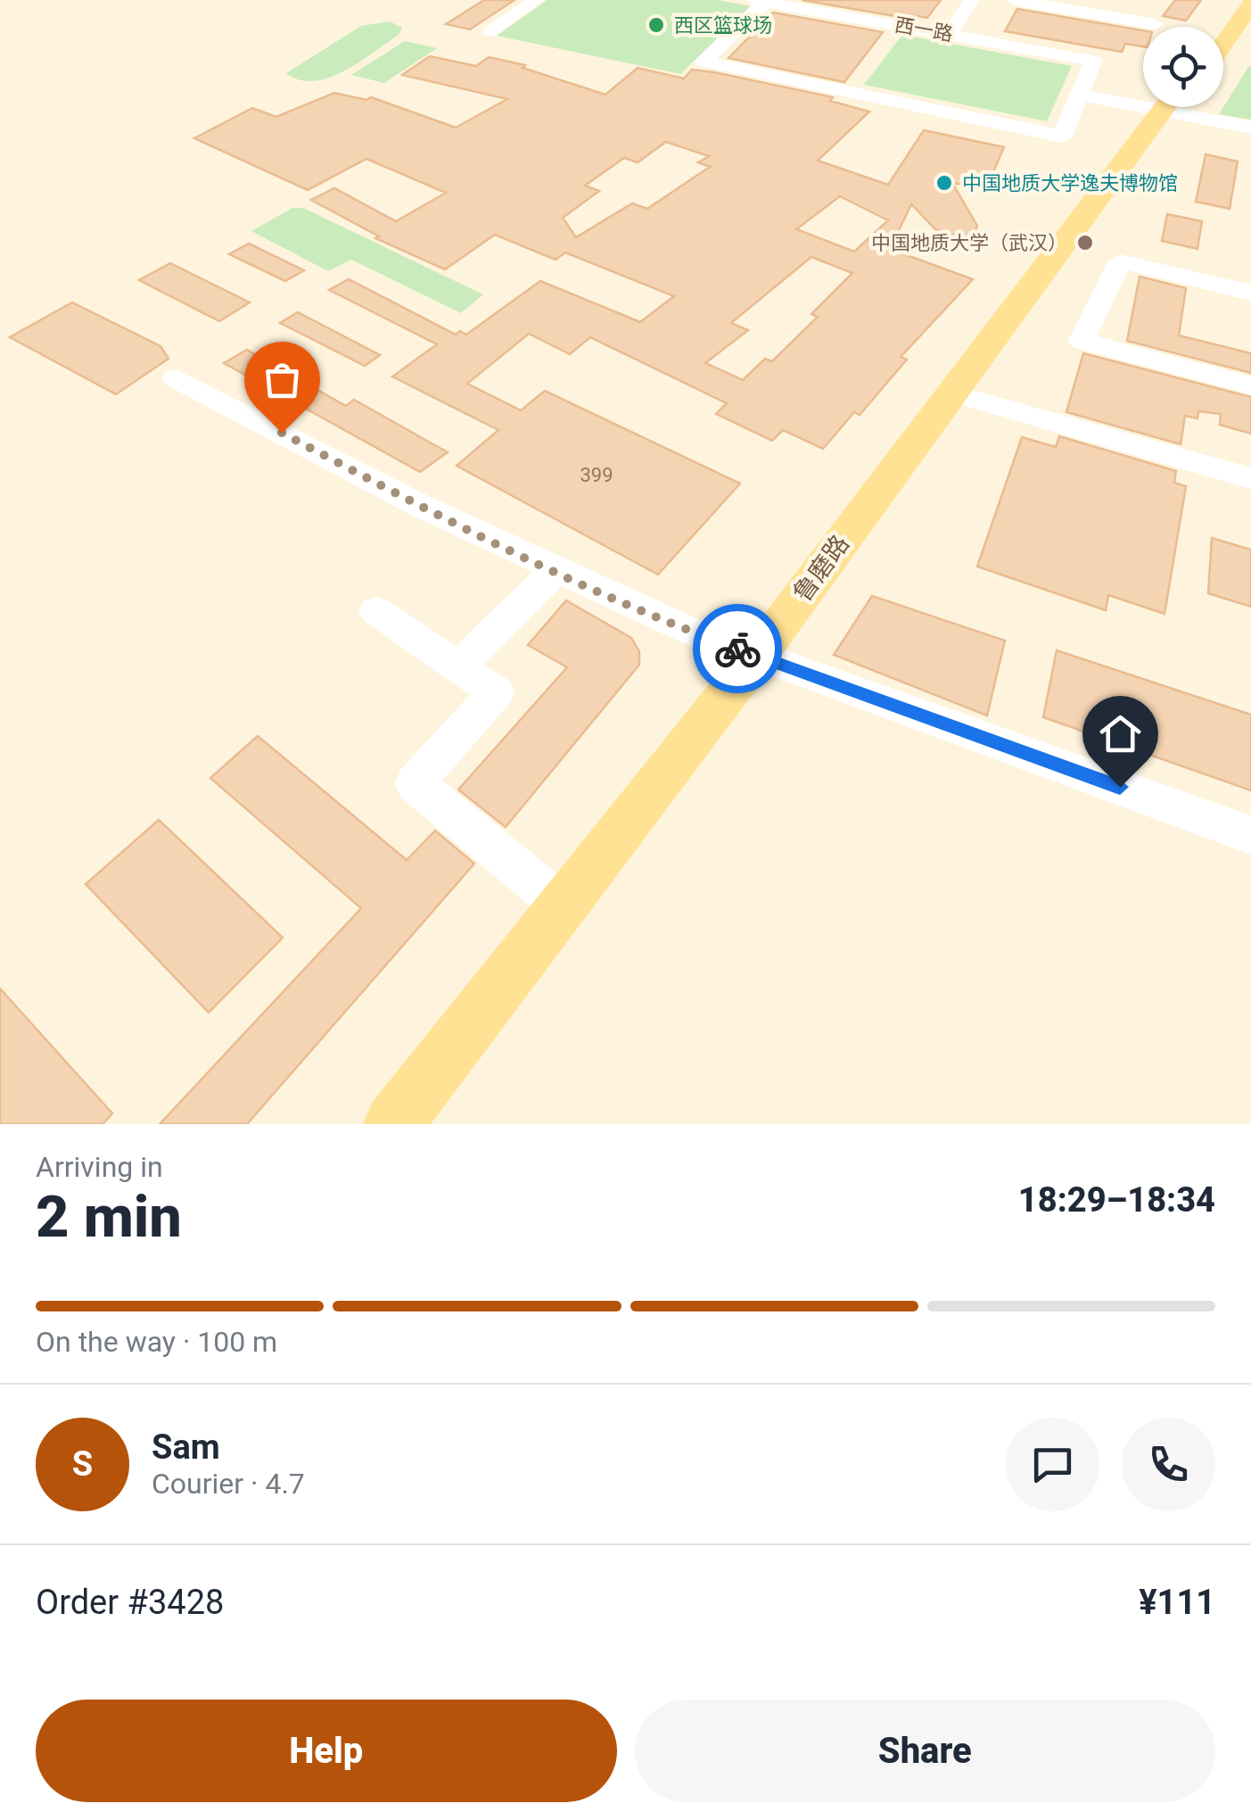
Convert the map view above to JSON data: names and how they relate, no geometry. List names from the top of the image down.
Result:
{
  "streets": {
    "main road": ["鲁磨路"],
    "street": ["西一路"]
  },
  "places": ["西区篮球场", "中国地质大学逸夫博物馆", "中国地质大学（武汉）"],
  "house_numbers": ["399"],
  "page": {
    "heading": ["2 min", "Arriving in", "18:29–18:34"],
    "panel": [
      "Sam",
      "Courier · 4.7",
      "Order #3428",
      "¥111"
    ],
    "bar": "On the way · 100 m",
    "round": "S",
    "buttons": ["Help", "Share"]
  }
}
